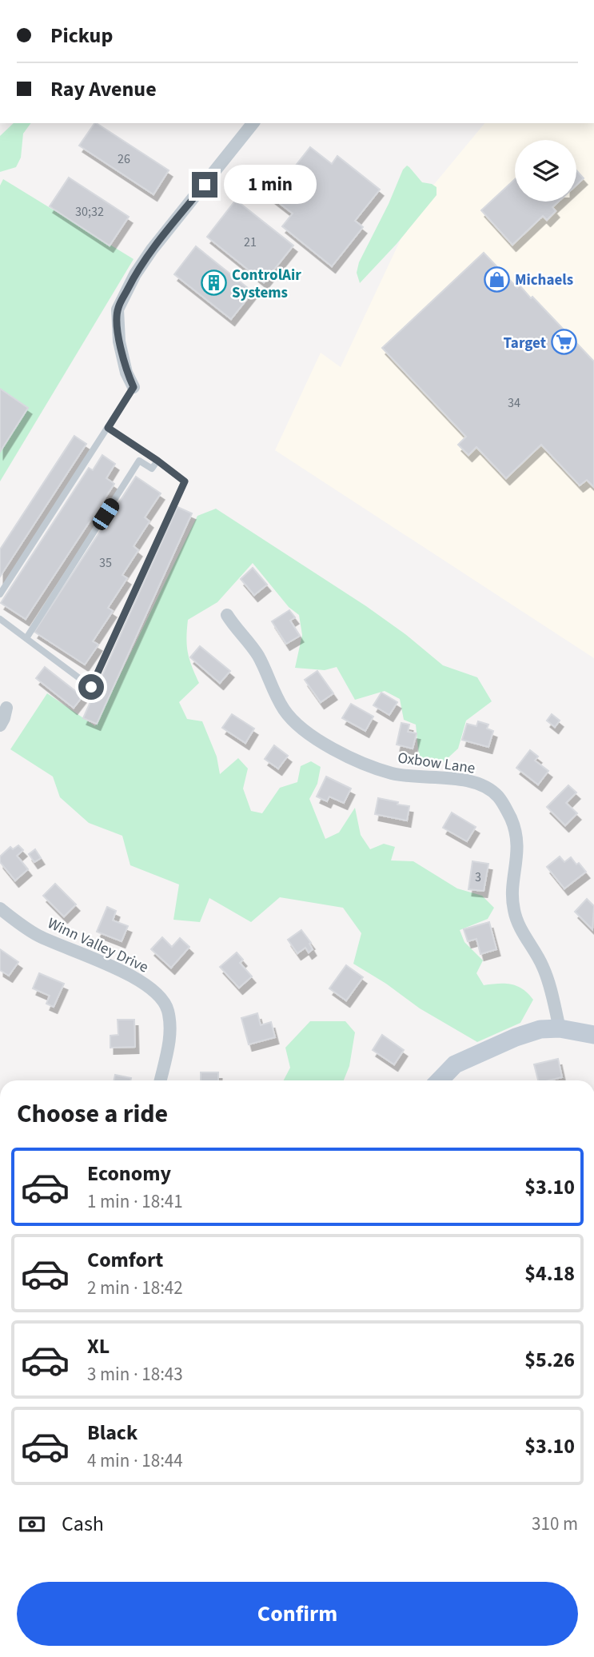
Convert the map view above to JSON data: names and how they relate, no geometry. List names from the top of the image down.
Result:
{
  "streets": {
    "street": ["Oxbow Lane", "Winn Valley Drive"]
  },
  "places": {
    "shop": ["Michaels"],
    "building": ["ControlAir Systems"],
    "supermarket": ["Target"]
  },
  "house_numbers": [
    "26",
    "30;32",
    "21",
    "34",
    "35",
    "3"
  ],
  "page": {
    "banner": ["Pickup", "Ray Avenue"],
    "bubble": "1 min",
    "heading": "Choose a ride",
    "list": [
      {
        "name": "Economy",
        "note": "1 min · 18:41",
        "value": "$3.10"
      },
      {
        "name": "Comfort",
        "note": "2 min · 18:42",
        "value": "$4.18"
      },
      {
        "name": "XL",
        "note": "3 min · 18:43",
        "value": "$5.26"
      },
      {
        "name": "Black",
        "note": "4 min · 18:44",
        "value": "$3.10"
      }
    ],
    "pay": ["Cash", "310 m"],
    "buttons": "Confirm"
  }
}
